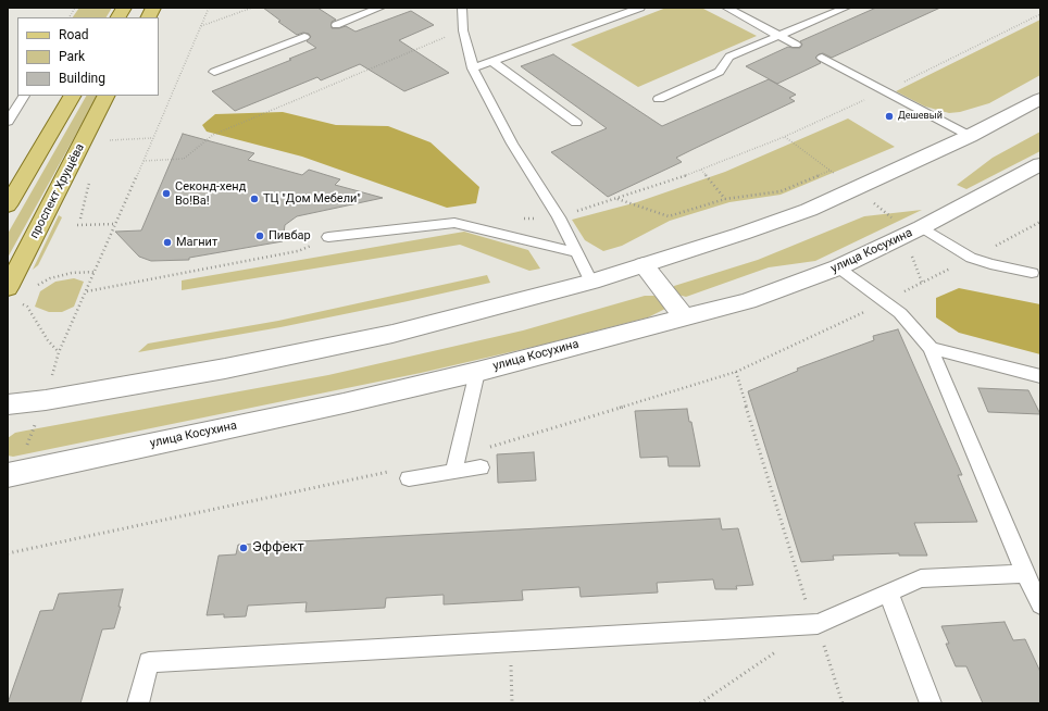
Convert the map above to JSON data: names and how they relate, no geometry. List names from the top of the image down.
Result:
{
  "streets": {
    "main road": ["проспект Хрущёва", "улица Косухина"]
  },
  "places": [
    "Дешевый",
    "Секонд-хенд Во!Ва!",
    "ТЦ \"Дом Мебели\"",
    "Пивбар",
    "Магнит",
    "Эффект"
  ],
  "legend": ["Road", "Park", "Building"]
}
